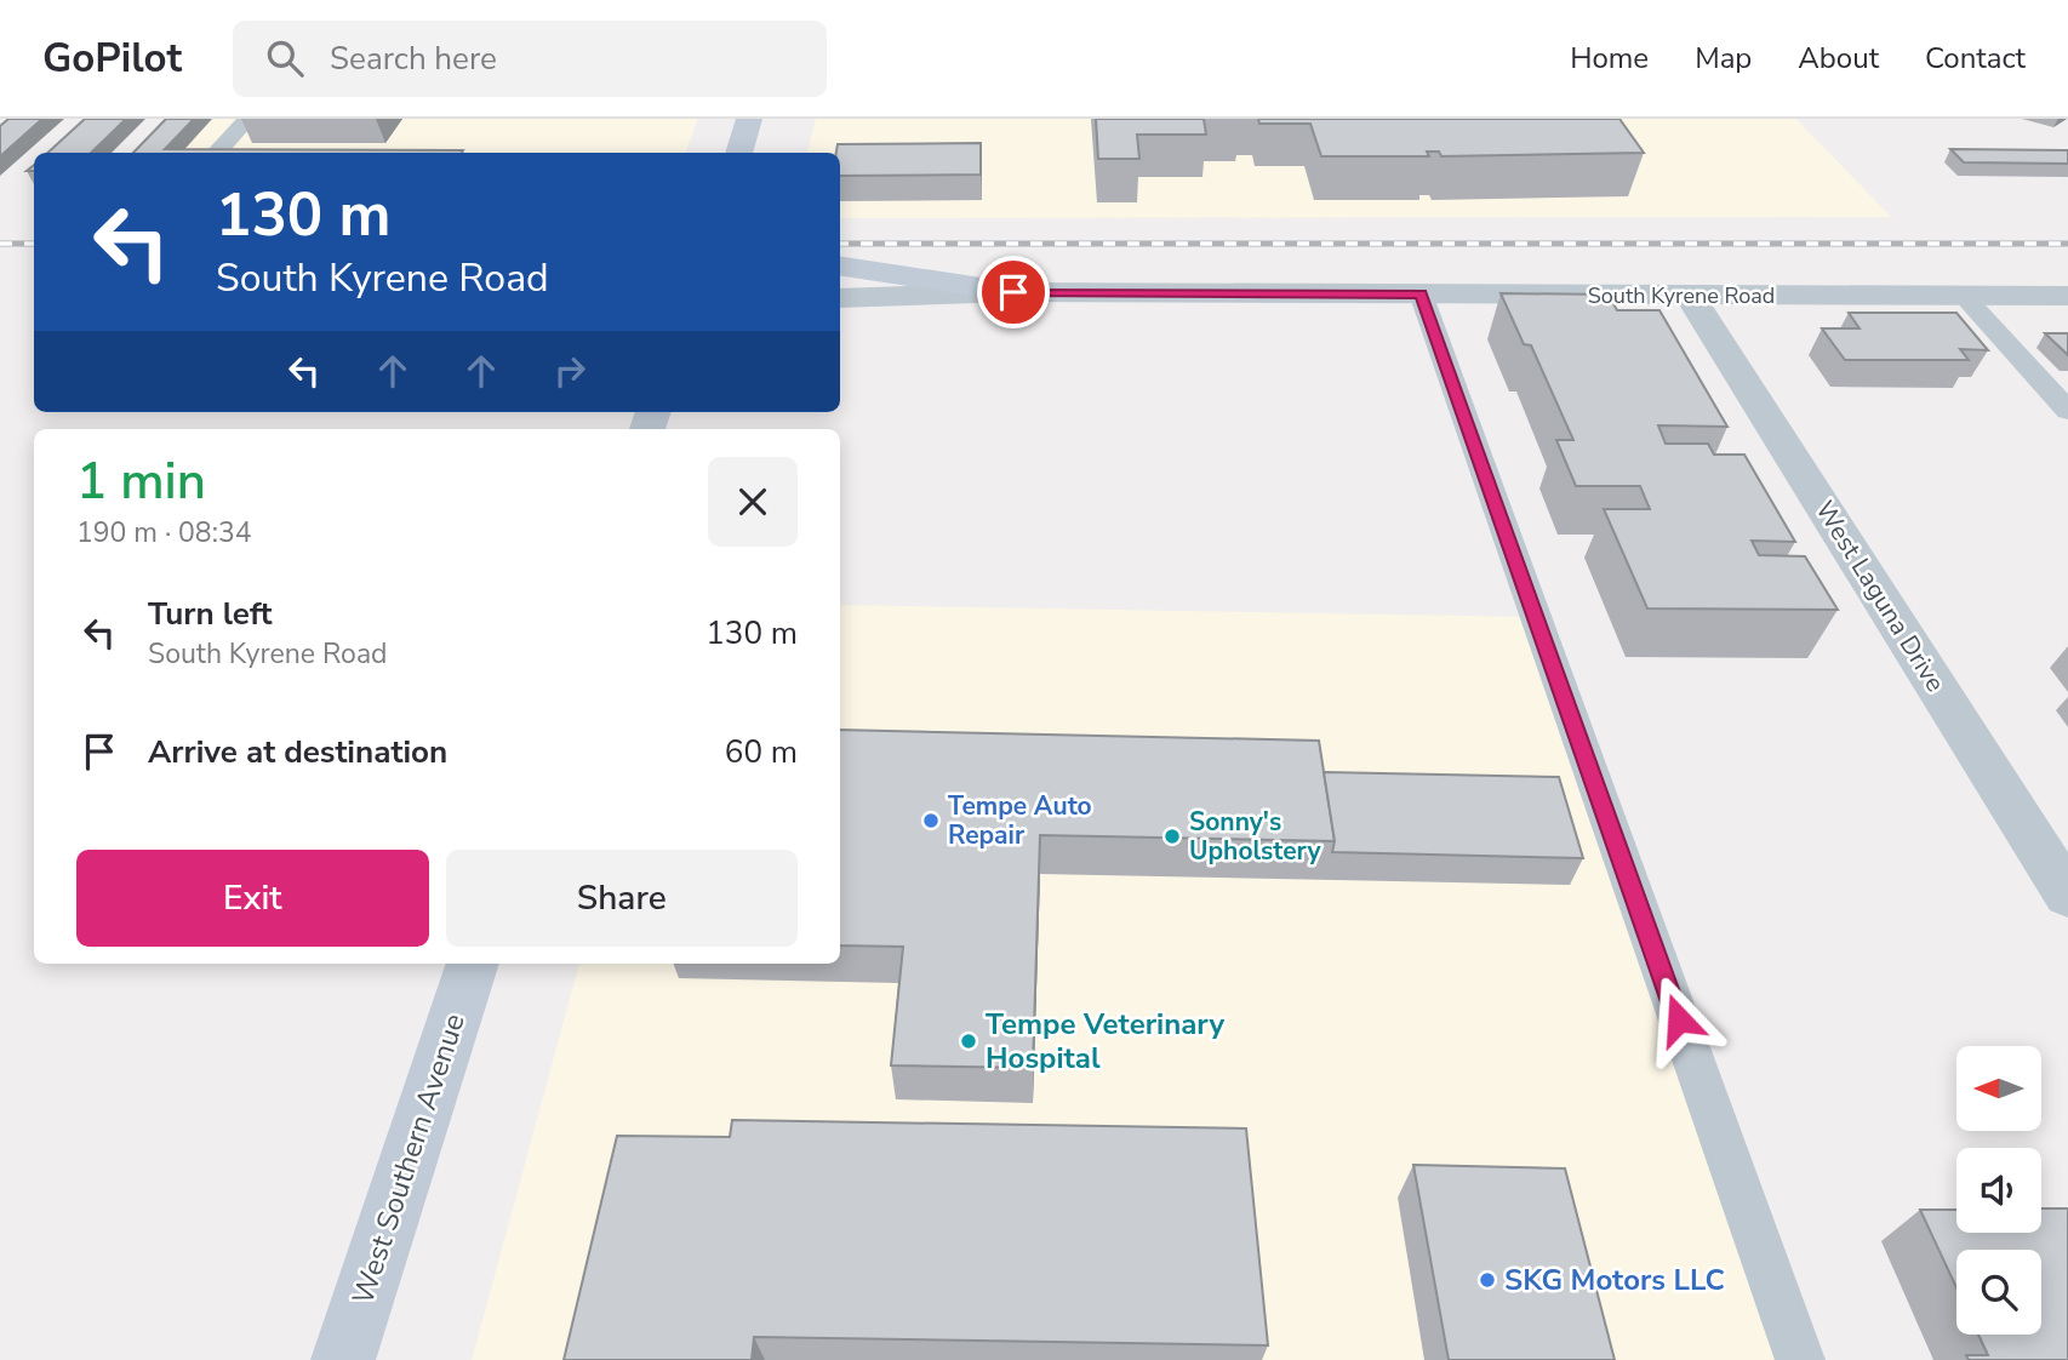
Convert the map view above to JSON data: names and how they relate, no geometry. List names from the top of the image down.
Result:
{
  "streets": {
    "main road": ["West Southern Avenue"],
    "street": ["South Kyrene Road", "West Laguna Drive"]
  },
  "crossings": [
    ["South Kyrene Road", "West Laguna Drive"]
  ],
  "places": [
    "Tempe Auto Repair",
    "Sonny's Upholstery",
    "Tempe Veterinary Hospital",
    "SKG Motors LLC"
  ],
  "north": "left",
  "page": {
    "header": "GoPilot",
    "search": "Search here",
    "nav": [
      "Home",
      "Map",
      "About",
      "Contact"
    ],
    "turn": ["130 m", "South Kyrene Road"],
    "heading": ["1 min", "190 m · 08:34"],
    "list": [
      {
        "name": "Turn left",
        "note": "South Kyrene Road",
        "value": "130 m"
      },
      {
        "name": "Arrive at destination",
        "value": "60 m"
      }
    ],
    "buttons": ["Exit", "Share"]
  }
}
